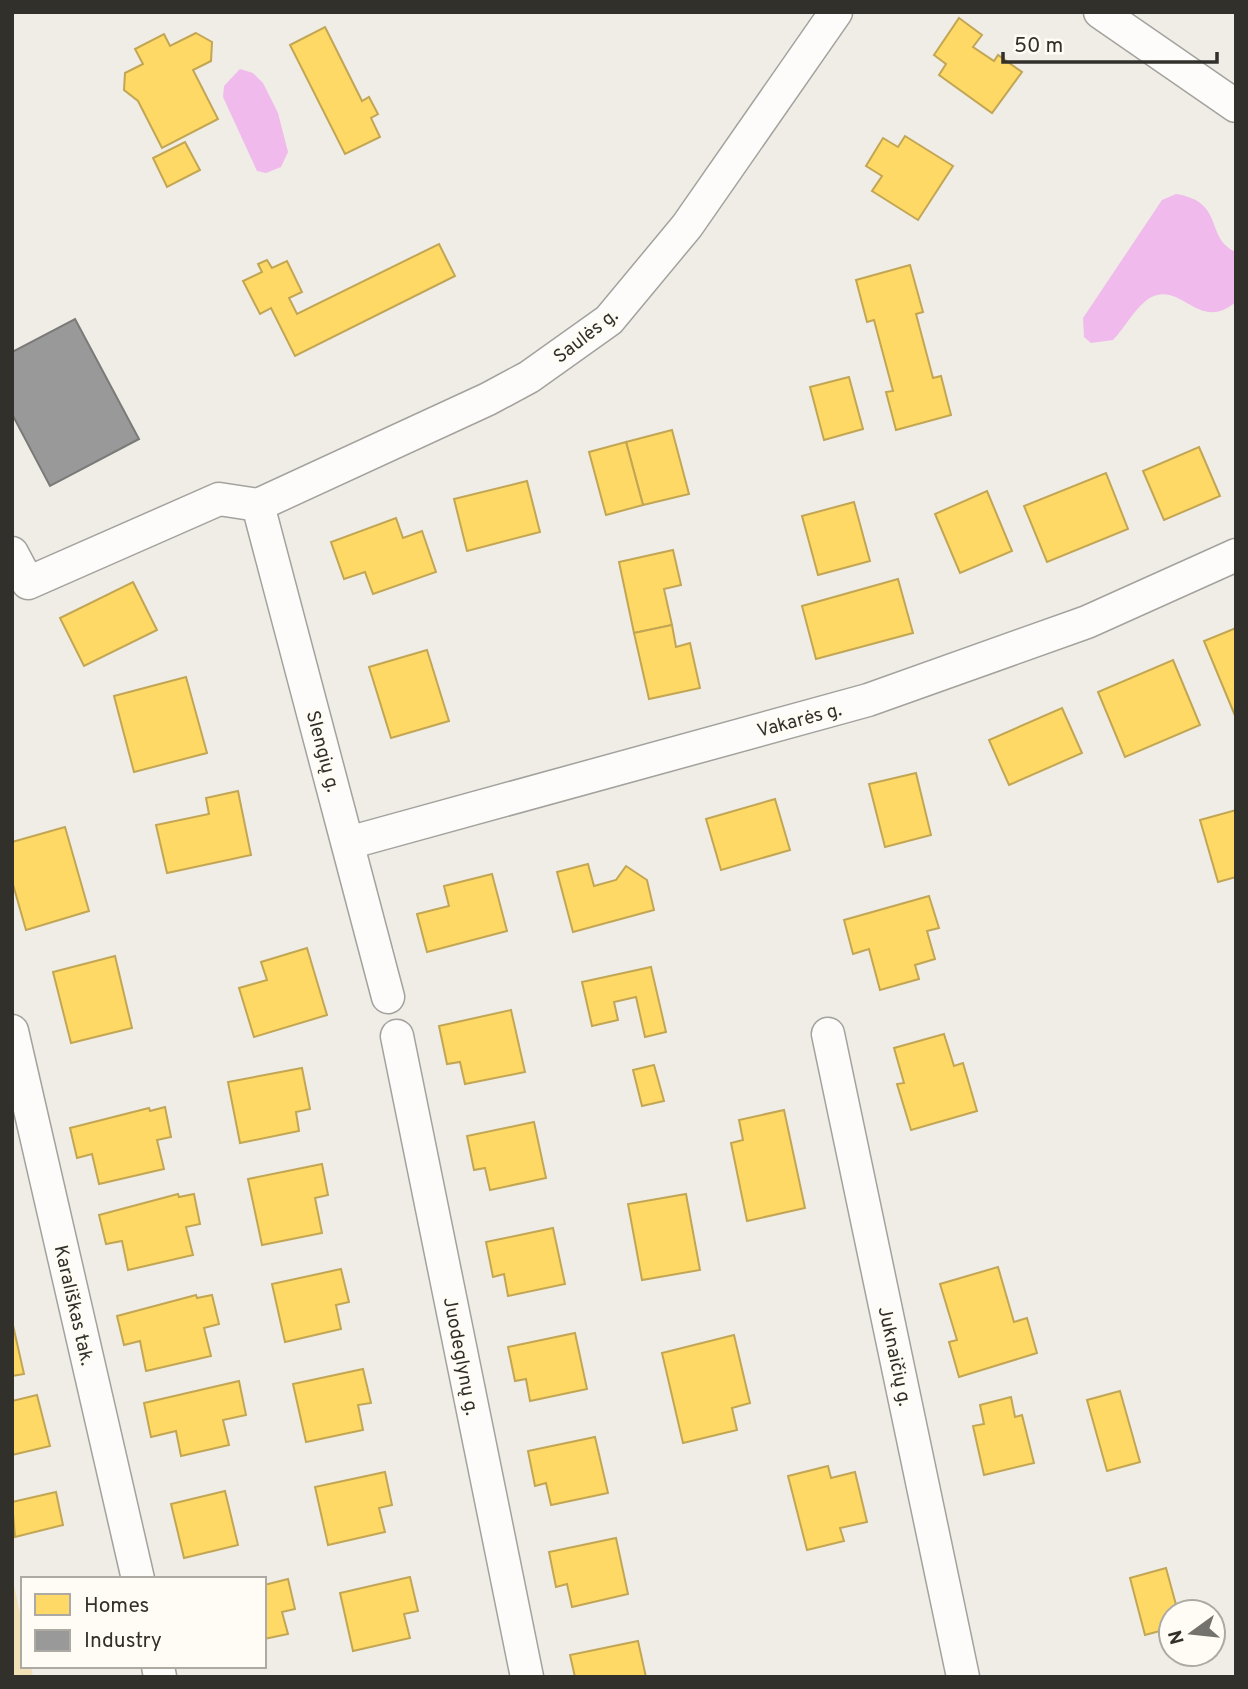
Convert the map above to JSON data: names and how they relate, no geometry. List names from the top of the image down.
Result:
{
  "streets": {
    "street": [
      "Saulės g.",
      "Vakarės g.",
      "Slengių g.",
      "Karališkas tak.",
      "Juodeglynų g.",
      "Juknaičių g."
    ]
  },
  "crossings": [
    ["Saulės g.", "Slengių g."],
    ["Vakarės g.", "Slengių g."]
  ],
  "legend": ["Homes", "Industry"],
  "scale_bar": "50 m",
  "north": "left"
}
